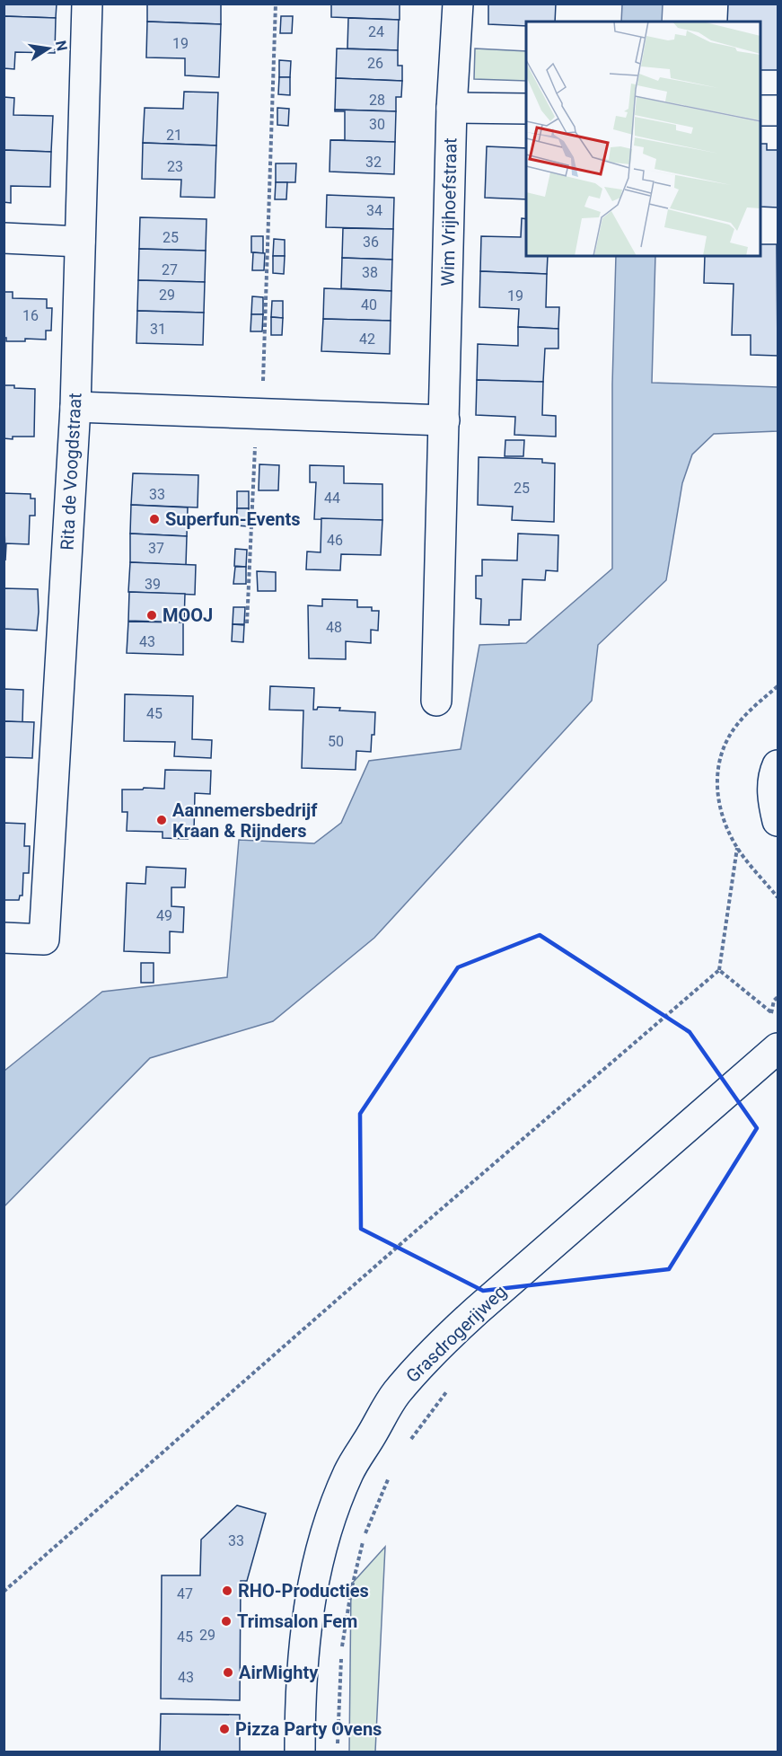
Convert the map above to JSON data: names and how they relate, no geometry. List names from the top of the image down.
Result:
{
  "streets": {
    "street": ["Wim Vrijhoefstraat", "Rita de Voogdstraat", "Grasdrogerijweg"]
  },
  "places": [
    "Superfun-Events",
    "MOOJ",
    "Aannemersbedrijf Kraan & Rijnders",
    "RHO-Producties",
    "Trimsalon Fem",
    "AirMighty",
    "Pizza Party Ovens"
  ],
  "house_numbers": [
    "24",
    "19",
    "26",
    "28",
    "30",
    "21",
    "32",
    "23",
    "34",
    "25",
    "36",
    "27",
    "38",
    "29",
    "19",
    "40",
    "16",
    "31",
    "42",
    "25",
    "33",
    "44",
    "46",
    "37",
    "39",
    "48",
    "43",
    "45",
    "50",
    "49",
    "33",
    "47",
    "29",
    "45",
    "43"
  ],
  "north": "right"
}
